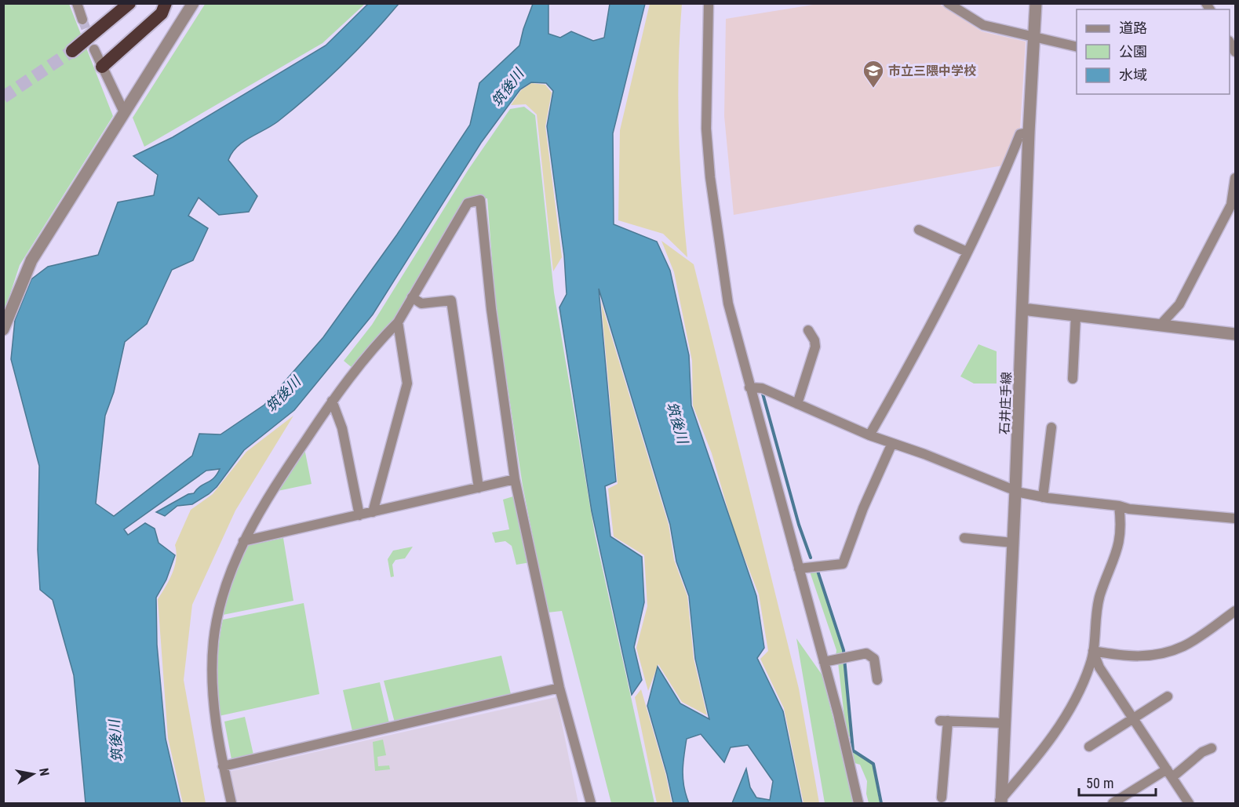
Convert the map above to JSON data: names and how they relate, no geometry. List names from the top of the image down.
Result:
{
  "streets": {
    "street": ["石井庄手線"]
  },
  "water": ["筑後川"],
  "places": {
    "school or university": ["市立三隈中学校"]
  },
  "legend": ["道路", "公園", "水域"],
  "scale_bar": "50 m",
  "north": "right"
}
